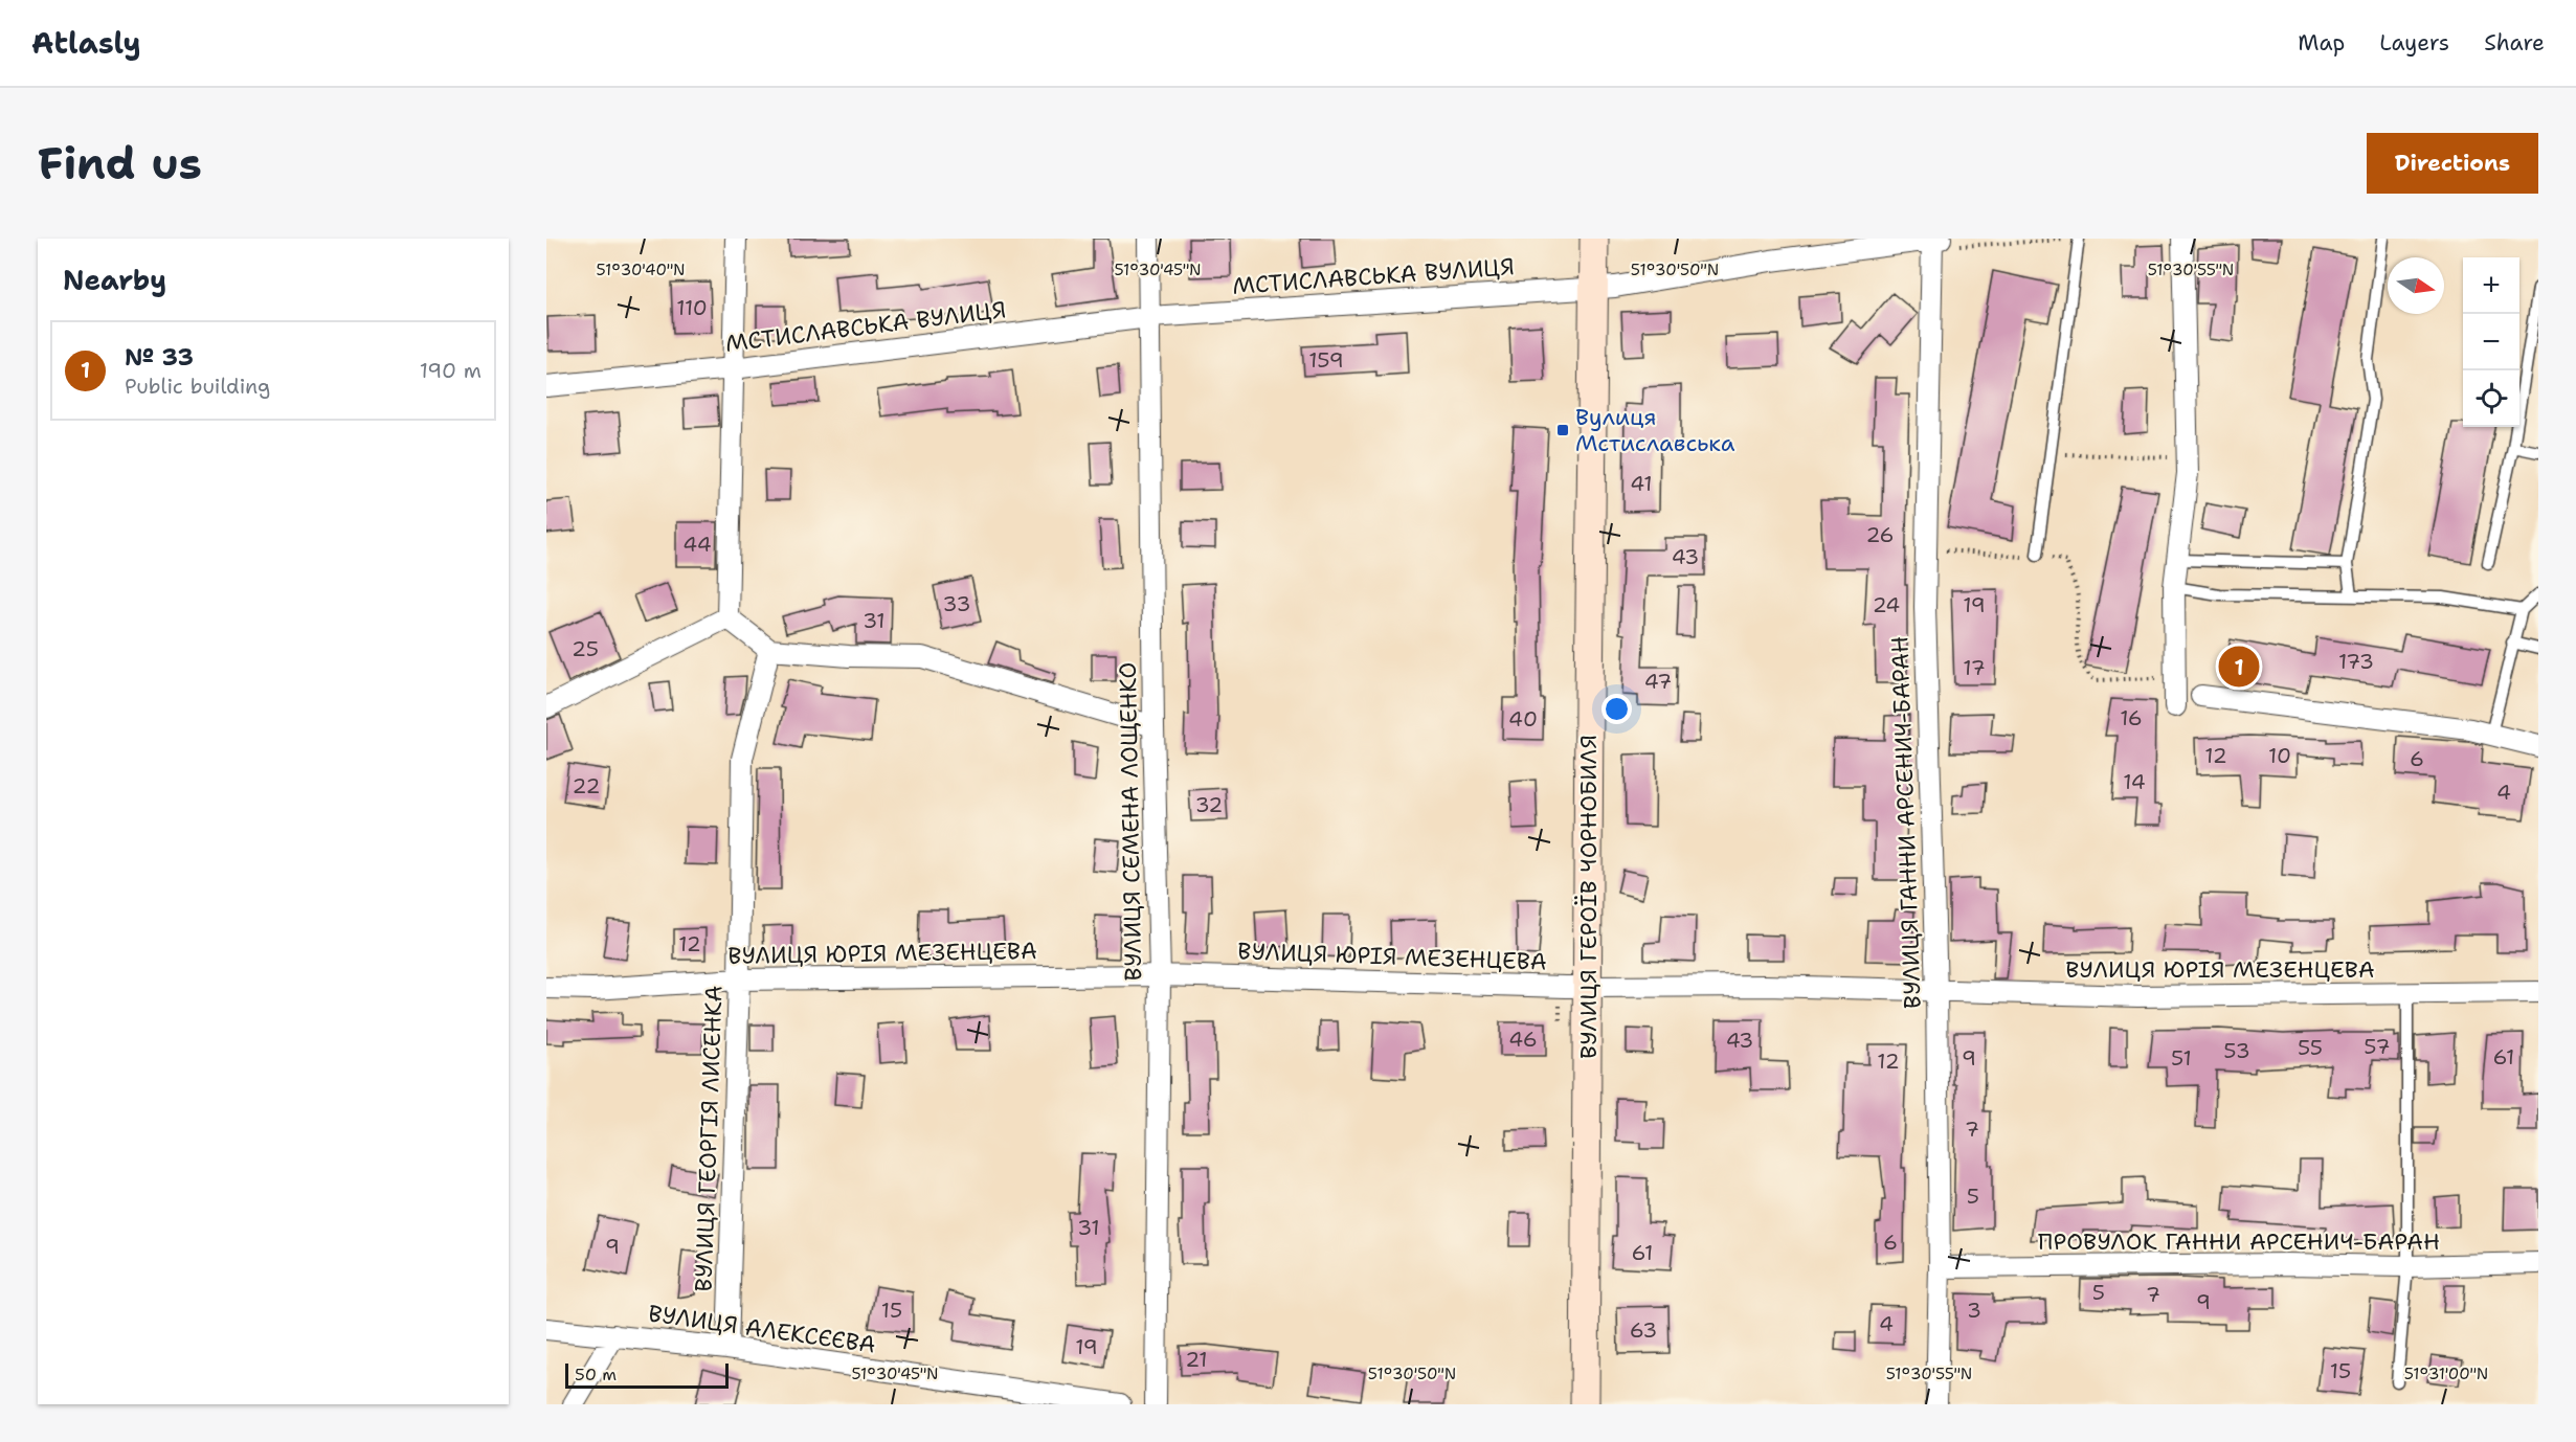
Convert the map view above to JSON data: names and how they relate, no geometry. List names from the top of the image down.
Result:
{
  "streets": {
    "main road": ["ВУЛИЦЯ ГЕРОЇВ ЧОРНОБИЛЯ"],
    "street": [
      "МСТИСЛАВСЬКА ВУЛИЦЯ",
      "ВУЛИЦЯ СЕМЕНА ЛОЩЕНКО",
      "ВУЛИЦЯ ГАННИ АРСЕНИЧ-БАРАН",
      "ВУЛИЦЯ ЮРІЯ МЕЗЕНЦЕВА",
      "ВУЛИЦЯ ГЕОРГІЯ ЛИСЕНКА",
      "ПРОВУЛОК ГАННИ АРСЕНИЧ-БАРАН",
      "ВУЛИЦЯ АЛЕКСЄЄВА"
    ]
  },
  "crossings": [
    ["МСТИСЛАВСЬКА ВУЛИЦЯ", "ВУЛИЦЯ СЕМЕНА ЛОЩЕНКО"],
    ["МСТИСЛАВСЬКА ВУЛИЦЯ", "ВУЛИЦЯ ГАННИ АРСЕНИЧ-БАРАН"],
    ["МСТИСЛАВСЬКА ВУЛИЦЯ", "ВУЛИЦЯ ГЕРОЇВ ЧОРНОБИЛЯ"],
    ["ВУЛИЦЯ СЕМЕНА ЛОЩЕНКО", "ВУЛИЦЯ ЮРІЯ МЕЗЕНЦЕВА"],
    ["ВУЛИЦЯ ГАННИ АРСЕНИЧ-БАРАН", "ВУЛИЦЯ ЮРІЯ МЕЗЕНЦЕВА"],
    ["ВУЛИЦЯ ГАННИ АРСЕНИЧ-БАРАН", "ПРОВУЛОК ГАННИ АРСЕНИЧ-БАРАН"],
    ["ВУЛИЦЯ ГЕРОЇВ ЧОРНОБИЛЯ", "ВУЛИЦЯ ЮРІЯ МЕЗЕНЦЕВА"],
    ["ВУЛИЦЯ ЮРІЯ МЕЗЕНЦЕВА", "ВУЛИЦЯ ГЕОРГІЯ ЛИСЕНКА"],
    ["ВУЛИЦЯ ГЕОРГІЯ ЛИСЕНКА", "ВУЛИЦЯ АЛЕКСЄЄВА"]
  ],
  "places": {
    "transit": ["Вулиця Мстиславська"]
  },
  "house_numbers": [
    "110",
    "159",
    "41",
    "26",
    "44",
    "43",
    "33",
    "24",
    "19",
    "31",
    "25",
    "173",
    "17",
    "47",
    "16",
    "40",
    "12",
    "10",
    "6",
    "14",
    "22",
    "4",
    "32",
    "12",
    "46",
    "43",
    "57",
    "55",
    "53",
    "61",
    "9",
    "51",
    "12",
    "7",
    "5",
    "31",
    "6",
    "9",
    "61",
    "5",
    "7",
    "9",
    "15",
    "3",
    "4",
    "63",
    "19",
    "21",
    "15"
  ],
  "scale_bar": "50 m",
  "north": "right",
  "page": {
    "header": "Atlasly",
    "nav": ["Map", "Layers", "Share"],
    "buttons": "Directions",
    "title": "Find us",
    "heading": "Nearby",
    "map_buttons": ["+", "−"],
    "list": [
      {
        "mark": "1",
        "name": "№ 33",
        "note": "Public building",
        "value": "190 m"
      }
    ],
    "pins": "1",
    "scale": "50 m"
  },
  "coordinates": [
    "51°30'40\"N",
    "51°30'45\"N",
    "51°30'50\"N",
    "51°30'55\"N",
    "51°31'00\"N"
  ]
}
